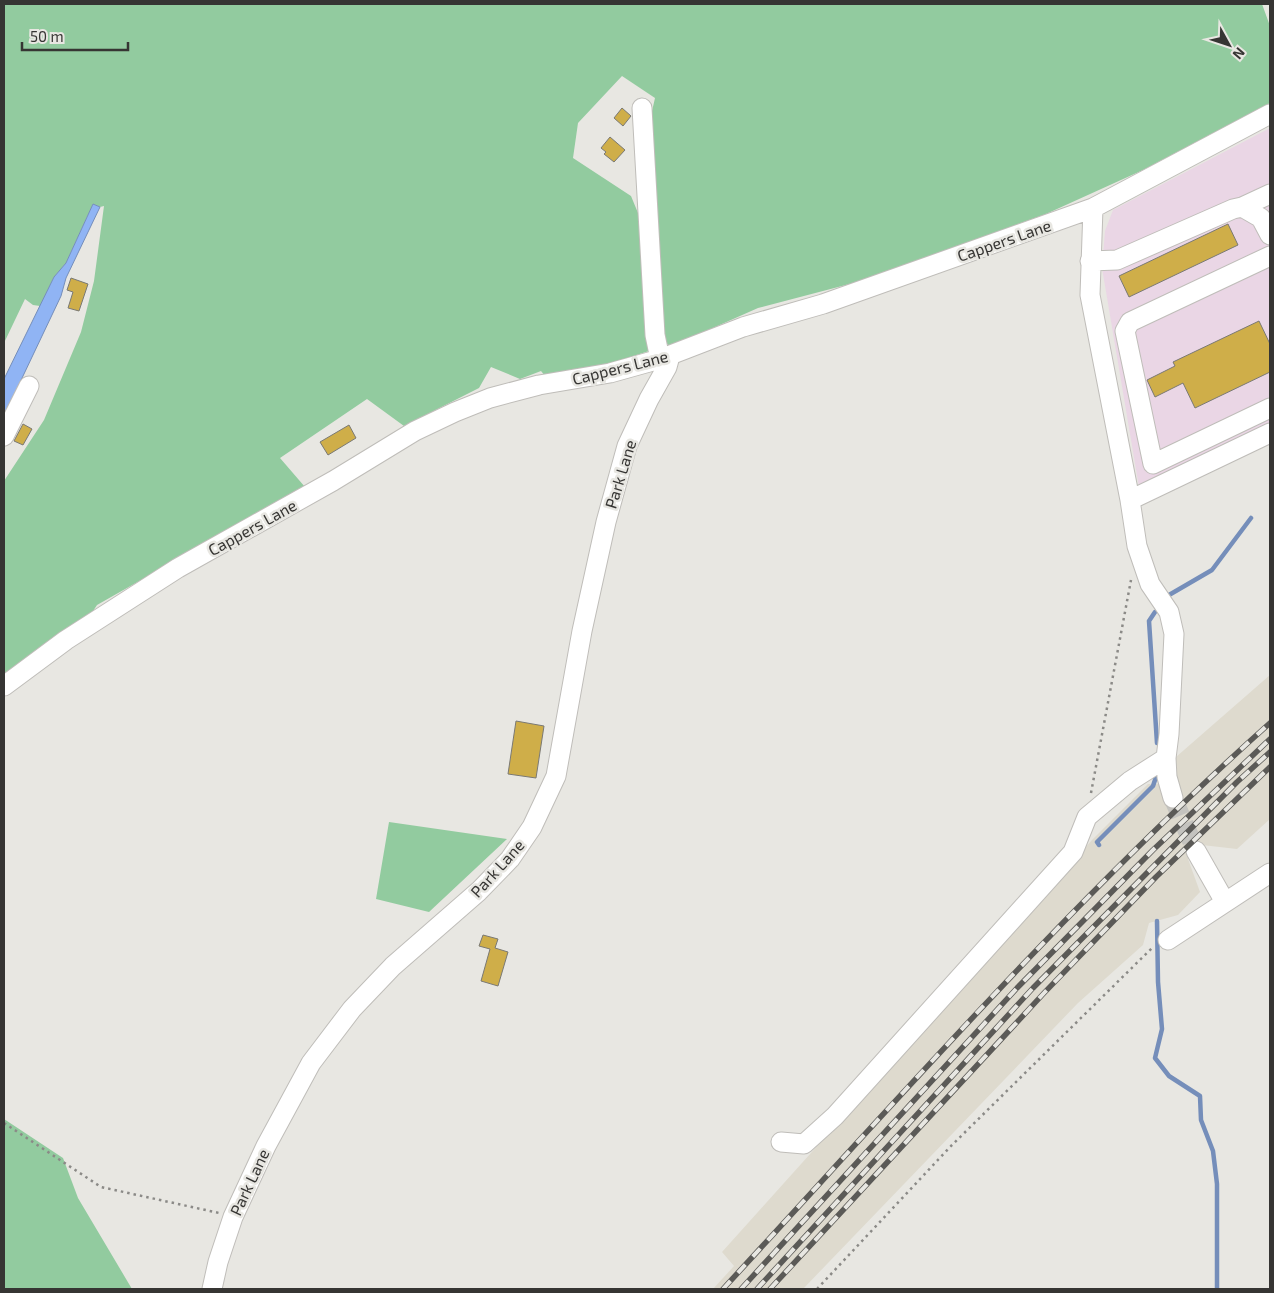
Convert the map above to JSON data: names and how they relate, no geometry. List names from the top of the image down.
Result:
{
  "streets": {
    "street": ["Cappers Lane", "Park Lane"]
  },
  "crossings": [
    ["Cappers Lane", "Park Lane"]
  ],
  "scale_bar": "50 m",
  "north": "bottom right"
}
